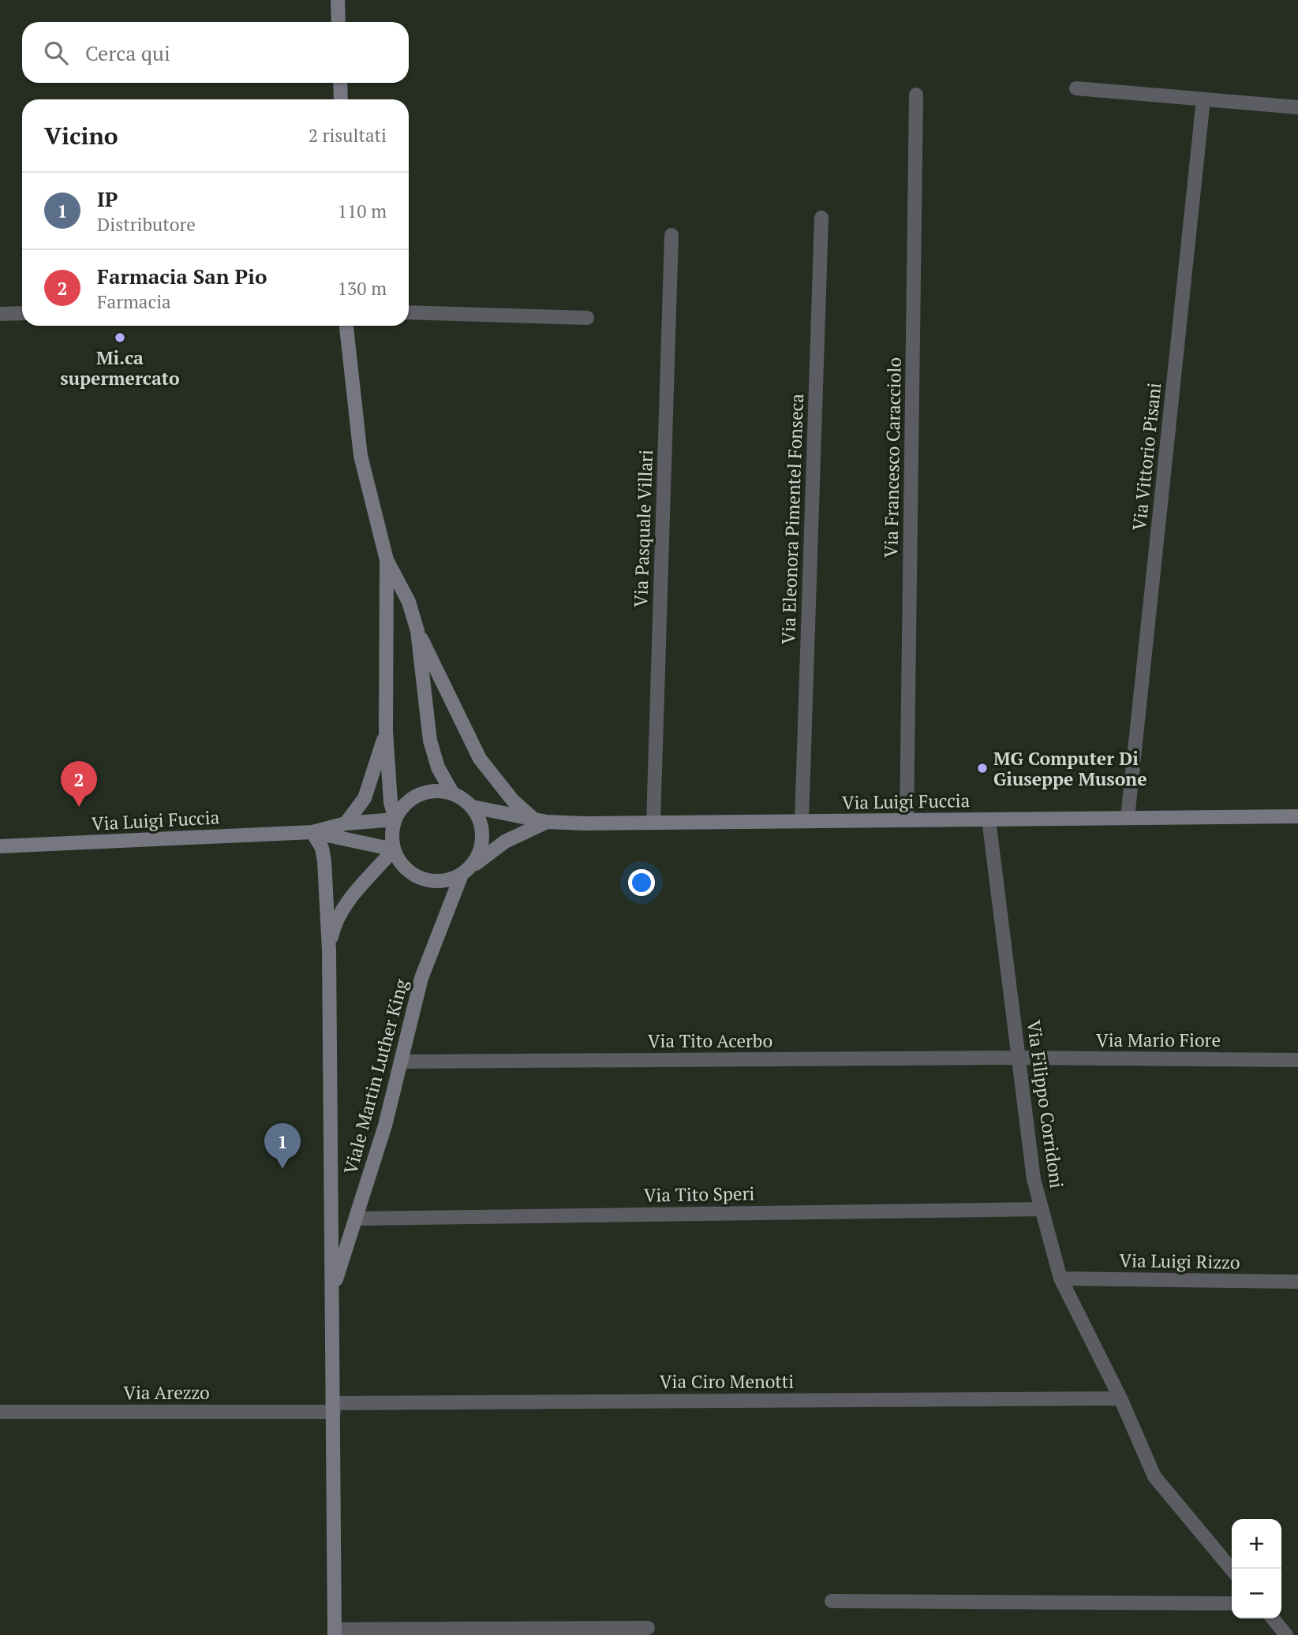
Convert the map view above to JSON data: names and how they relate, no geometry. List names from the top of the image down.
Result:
{
  "streets": {
    "street": [
      "Via Vittorio Pisani",
      "Via Francesco Caracciolo",
      "Via Eleonora Pimentel Fonseca",
      "Via Pasquale Villari",
      "Via Luigi Fuccia",
      "Via Mario Fiore",
      "Via Tito Acerbo",
      "Viale Martin Luther King",
      "Via Filippo Corridoni",
      "Via Tito Speri",
      "Via Luigi Rizzo",
      "Via Ciro Menotti",
      "Via Arezzo"
    ]
  },
  "crossings": [
    ["Via Vittorio Pisani", "Via Luigi Fuccia"],
    ["Via Francesco Caracciolo", "Via Luigi Fuccia"],
    ["Via Eleonora Pimentel Fonseca", "Via Luigi Fuccia"],
    ["Via Pasquale Villari", "Via Luigi Fuccia"],
    ["Via Luigi Fuccia", "Via Filippo Corridoni"],
    ["Via Mario Fiore", "Via Tito Acerbo"],
    ["Via Mario Fiore", "Via Filippo Corridoni"],
    ["Via Tito Acerbo", "Viale Martin Luther King"],
    ["Via Tito Acerbo", "Via Filippo Corridoni"],
    ["Viale Martin Luther King", "Via Tito Speri"],
    ["Viale Martin Luther King", "Via Ciro Menotti"],
    ["Viale Martin Luther King", "Via Arezzo"],
    ["Via Filippo Corridoni", "Via Tito Speri"],
    ["Via Filippo Corridoni", "Via Luigi Rizzo"],
    ["Via Filippo Corridoni", "Via Ciro Menotti"],
    ["Via Ciro Menotti", "Via Arezzo"]
  ],
  "places": ["Mi.ca supermercato", "MG Computer Di Giuseppe Musone"],
  "page": {
    "search": "Cerca qui",
    "heading": ["Vicino", "2 risultati"],
    "list": [
      {
        "mark": "1",
        "name": "IP",
        "note": "Distributore",
        "value": "110 m"
      },
      {
        "mark": "2",
        "name": "Farmacia San Pio",
        "note": "Farmacia",
        "value": "130 m"
      }
    ],
    "pins": ["2", "1"],
    "map_buttons": ["+", "−"]
  }
}
